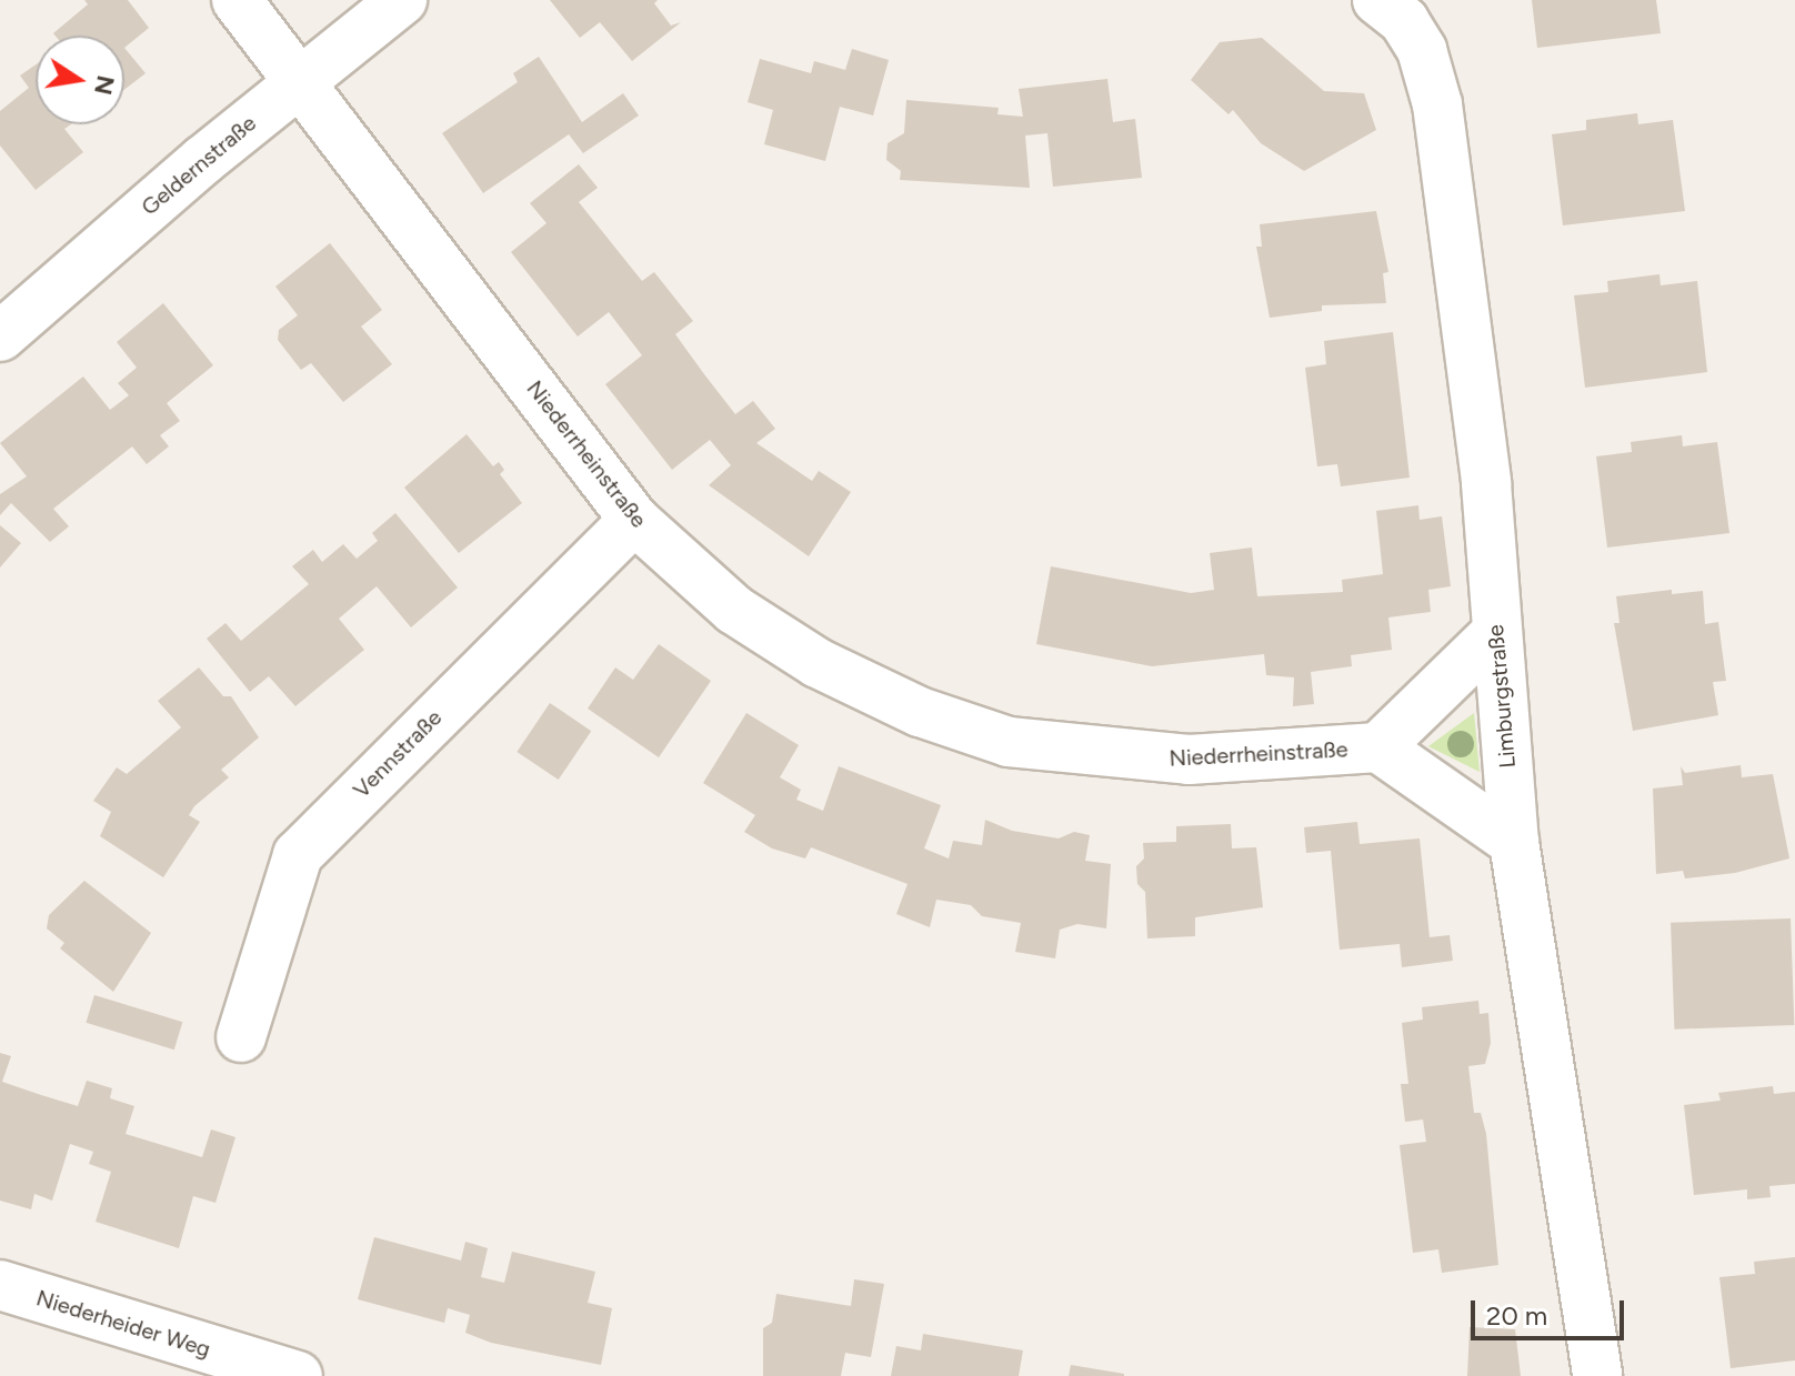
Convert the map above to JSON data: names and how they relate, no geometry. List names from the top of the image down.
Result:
{
  "streets": {
    "street": [
      "Geldernstraße",
      "Niederrheinstraße",
      "Limburgstraße",
      "Vennstraße",
      "Niederheider Weg"
    ]
  },
  "crossings": [
    ["Geldernstraße", "Niederrheinstraße"],
    ["Niederrheinstraße", "Limburgstraße"],
    ["Niederrheinstraße", "Vennstraße"]
  ],
  "scale_bar": "20 m",
  "north": "right"
}
